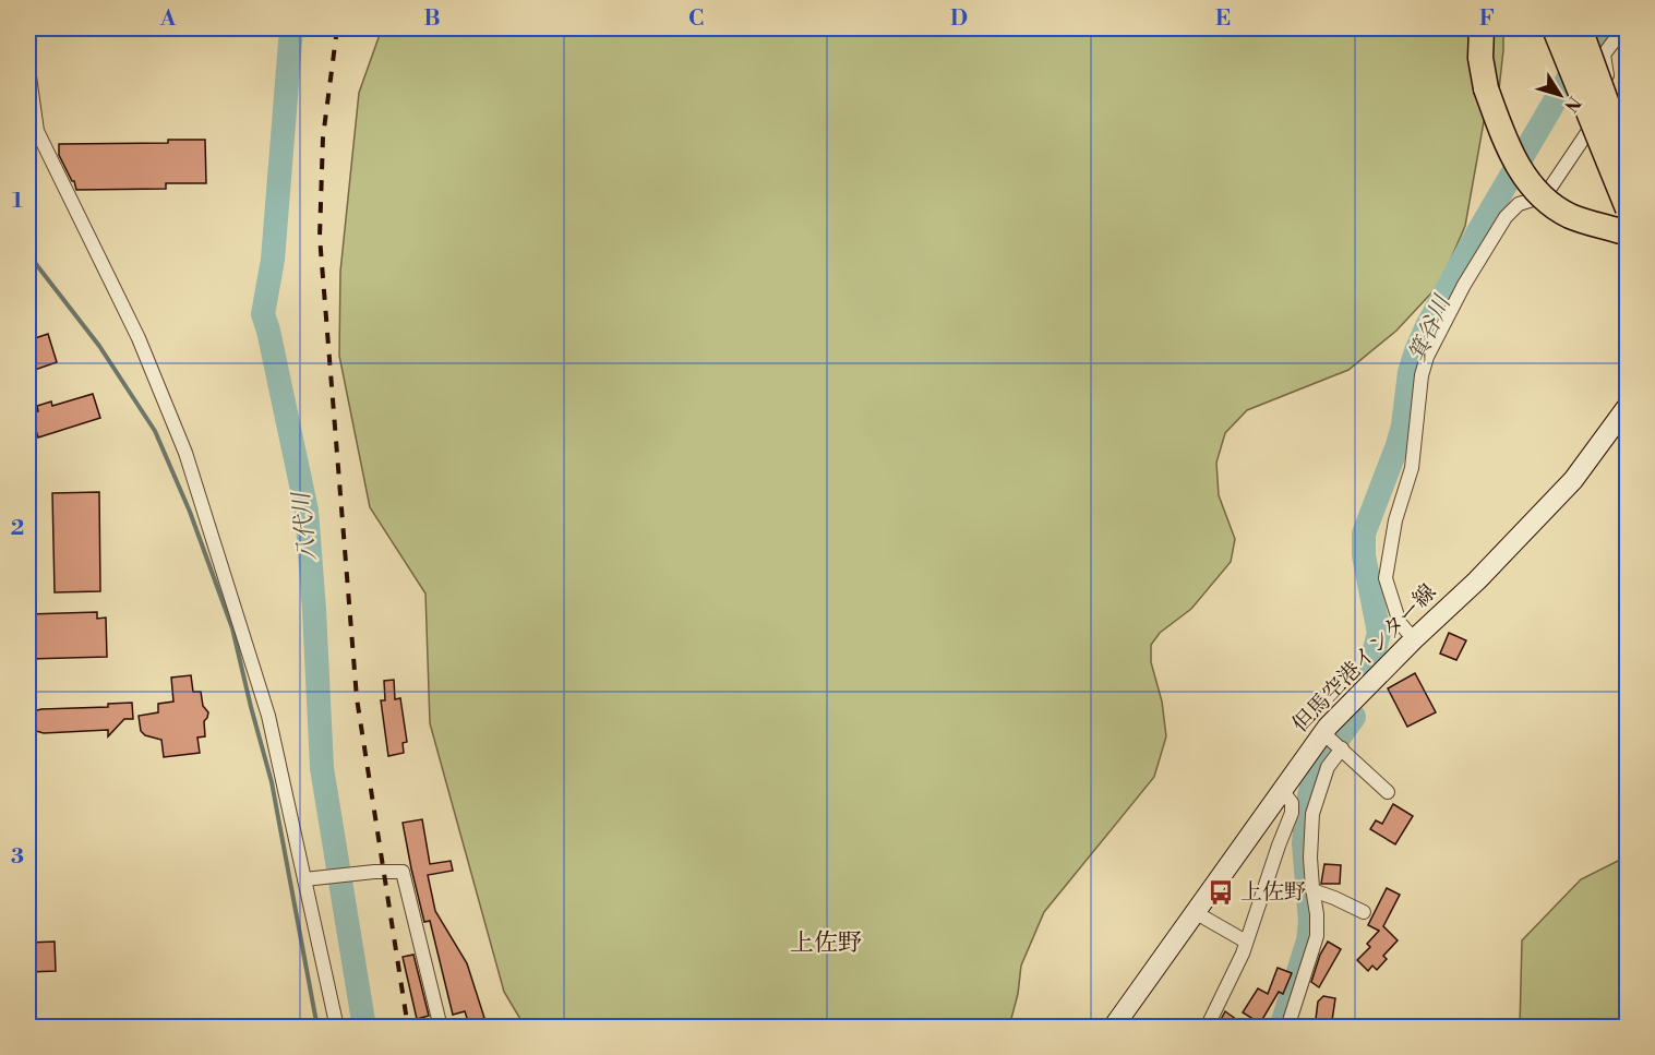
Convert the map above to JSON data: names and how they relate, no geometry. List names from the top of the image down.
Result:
{
  "streets": {
    "main road": ["但馬空港インター線"]
  },
  "districts": ["上佐野"],
  "water": ["箕谷川", "八代川"],
  "places": {
    "bus stop": ["上佐野"]
  },
  "north": "bottom right",
  "grid": {
    "columns": [
      "A",
      "B",
      "C",
      "D",
      "E",
      "F"
    ],
    "rows": ["1", "2", "3"]
  }
}
